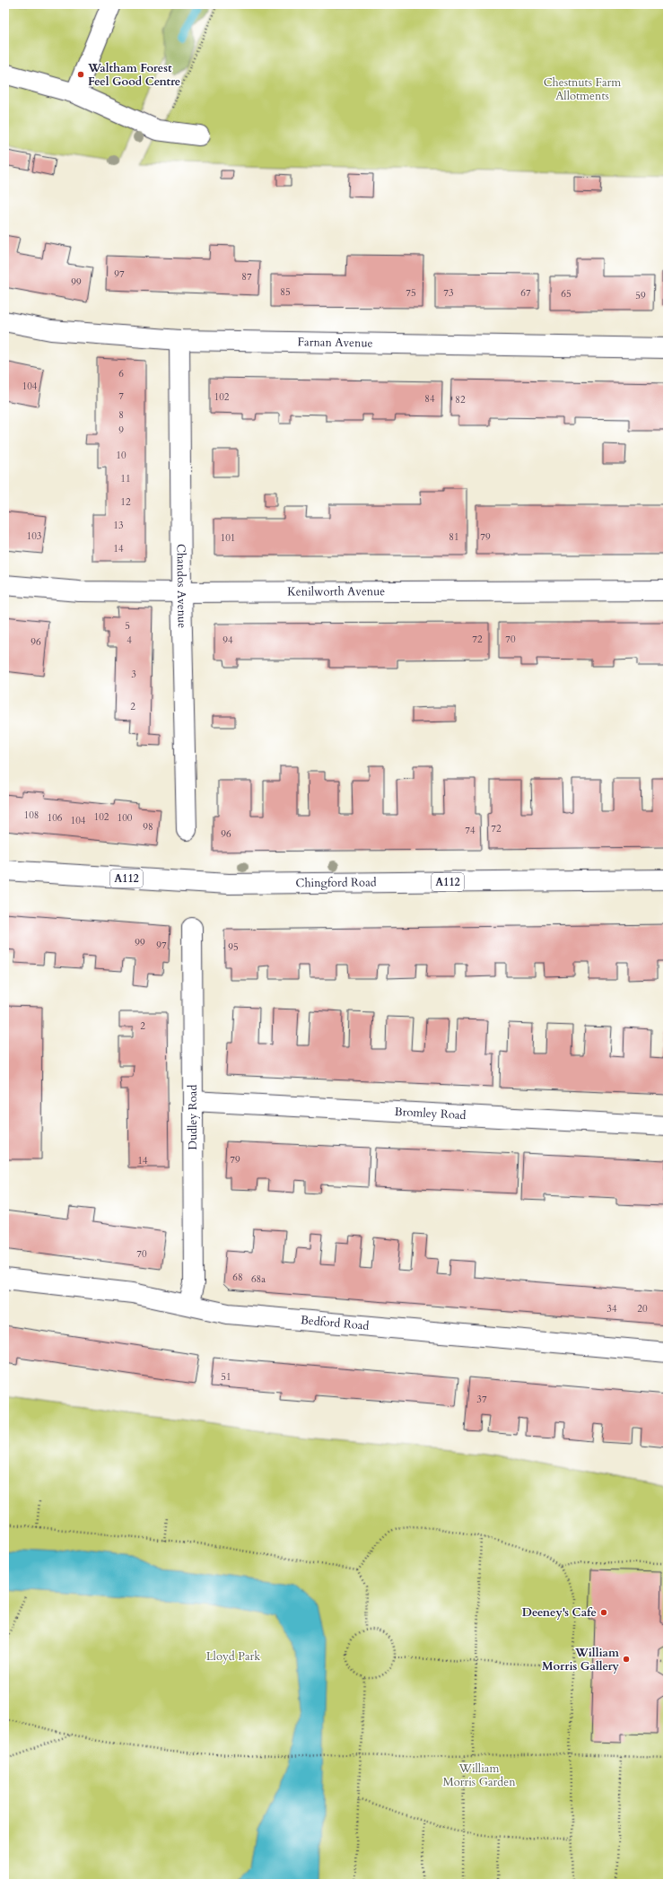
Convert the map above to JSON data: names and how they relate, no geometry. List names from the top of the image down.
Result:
{
  "streets": {
    "street": [
      "Farnan Avenue",
      "Chandos Avenue",
      "Kenilworth Avenue",
      "A112",
      "Chingford Road",
      "Bromley Road",
      "Dudley Road",
      "Bedford Road"
    ]
  },
  "crossings": [
    ["Farnan Avenue", "Chandos Avenue"],
    ["Chandos Avenue", "Kenilworth Avenue"],
    ["Bromley Road", "Dudley Road"],
    ["Dudley Road", "Bedford Road"]
  ],
  "parks": ["Chestnuts Farm Allotments", "Lloyd Park", "William Morris Garden"],
  "places": ["Waltham Forest Feel Good Centre", "Deeney's Cafe", "William Morris Gallery"],
  "house_numbers": [
    "97",
    "87",
    "99",
    "85",
    "75",
    "73",
    "67",
    "65",
    "59",
    "6",
    "104",
    "7",
    "102",
    "84",
    "82",
    "8",
    "9",
    "10",
    "11",
    "12",
    "13",
    "103",
    "81",
    "79",
    "101",
    "14",
    "5",
    "72",
    "70",
    "4",
    "94",
    "96",
    "3",
    "2",
    "108",
    "102",
    "106",
    "100",
    "104",
    "98",
    "72",
    "74",
    "96",
    "99",
    "97",
    "95",
    "2",
    "79",
    "14",
    "70",
    "68",
    "68a",
    "34",
    "20",
    "51",
    "37"
  ]
}
